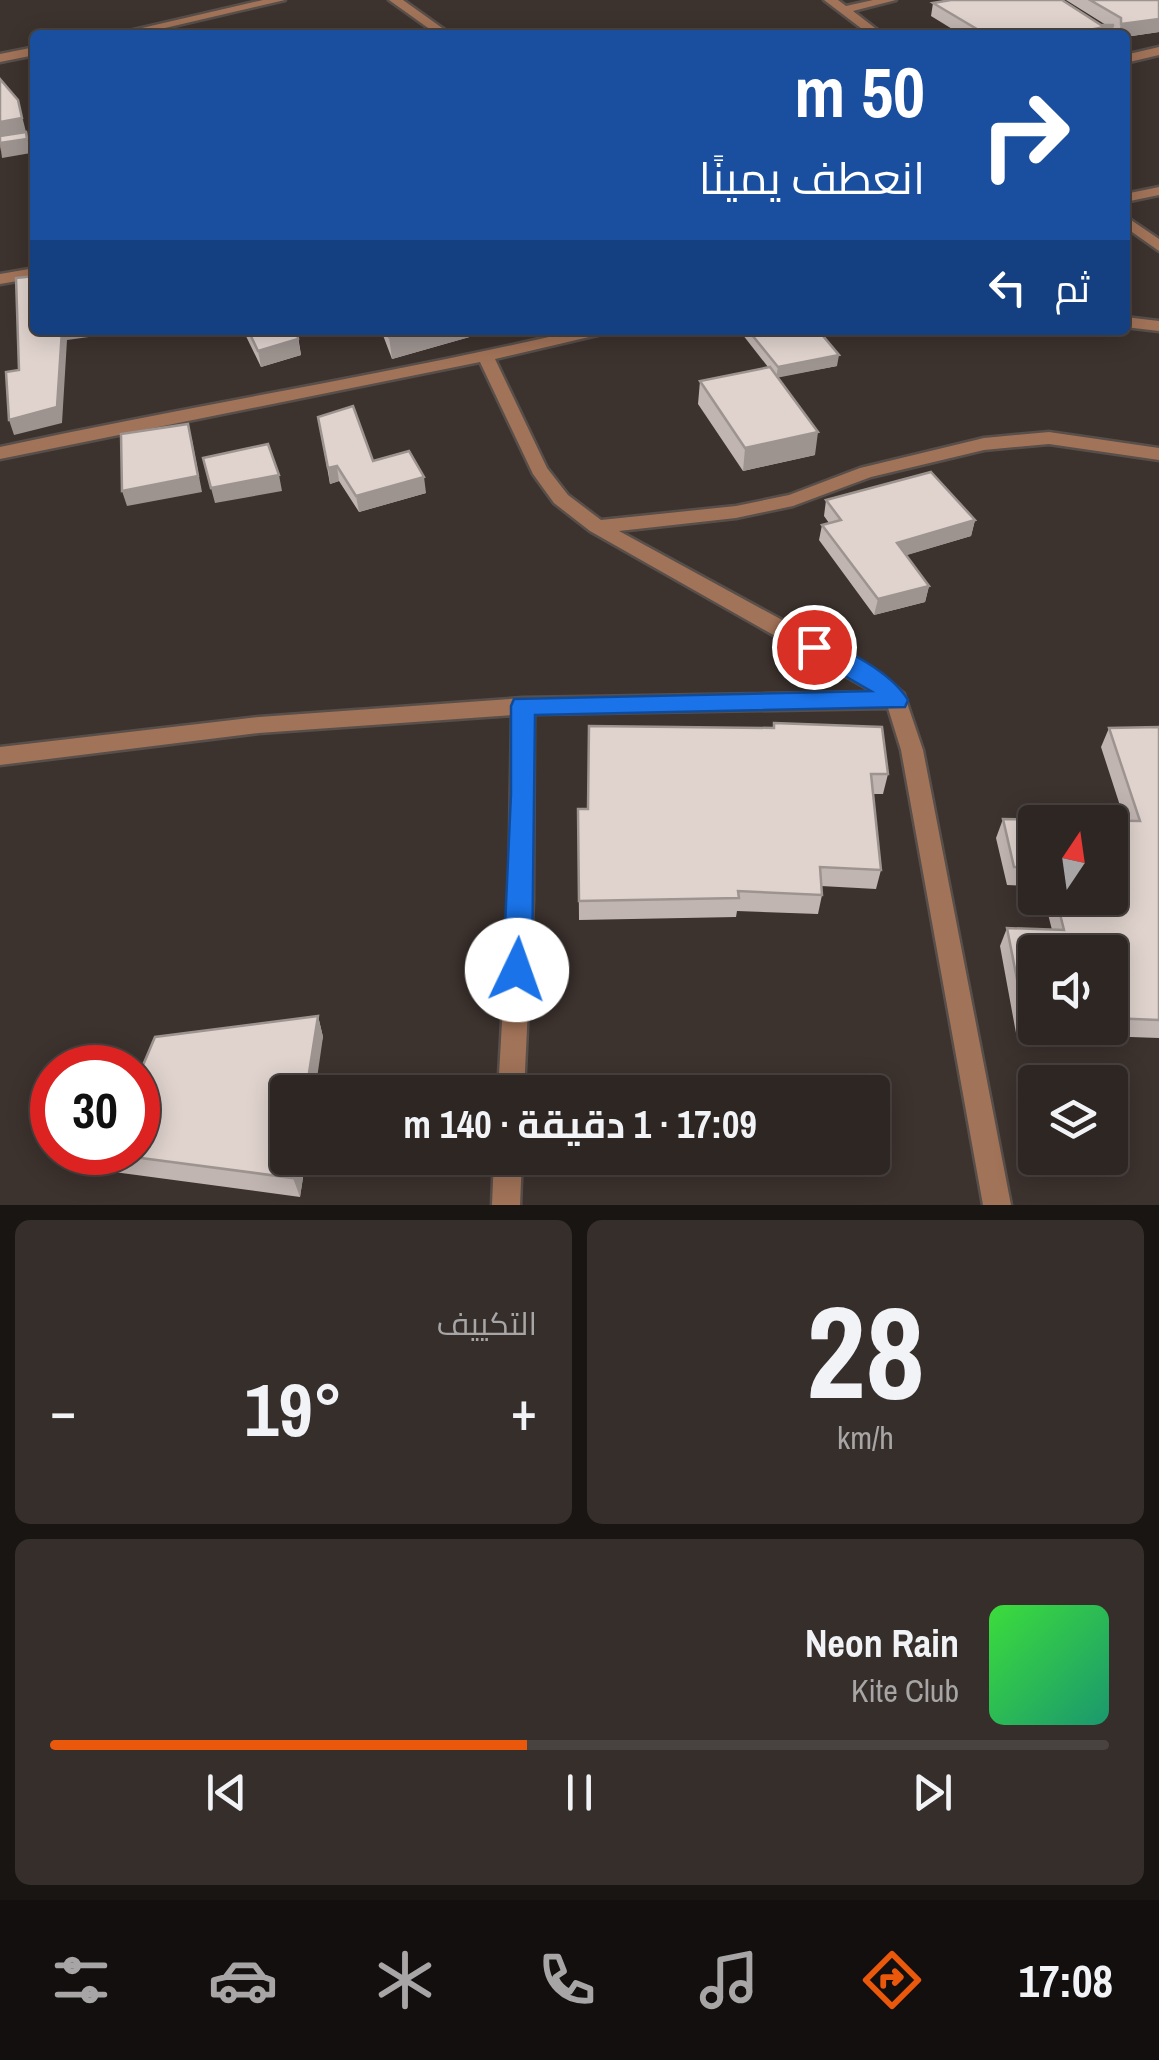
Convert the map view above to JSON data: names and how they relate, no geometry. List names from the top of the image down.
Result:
{
  "north": "top",
  "page": {
    "turn": ["50 m", "انعطف يمينًا"],
    "then": "ثم",
    "limit": "30",
    "trip": "17:09 · 1 دقيقة · 140 m",
    "tile": [
      ["28", "km/h"],
      "التكييف"
    ],
    "heat": ["−", "19°", "+"],
    "song": ["Neon Rain", "Kite Club"],
    "tabs": "17:08"
  }
}
